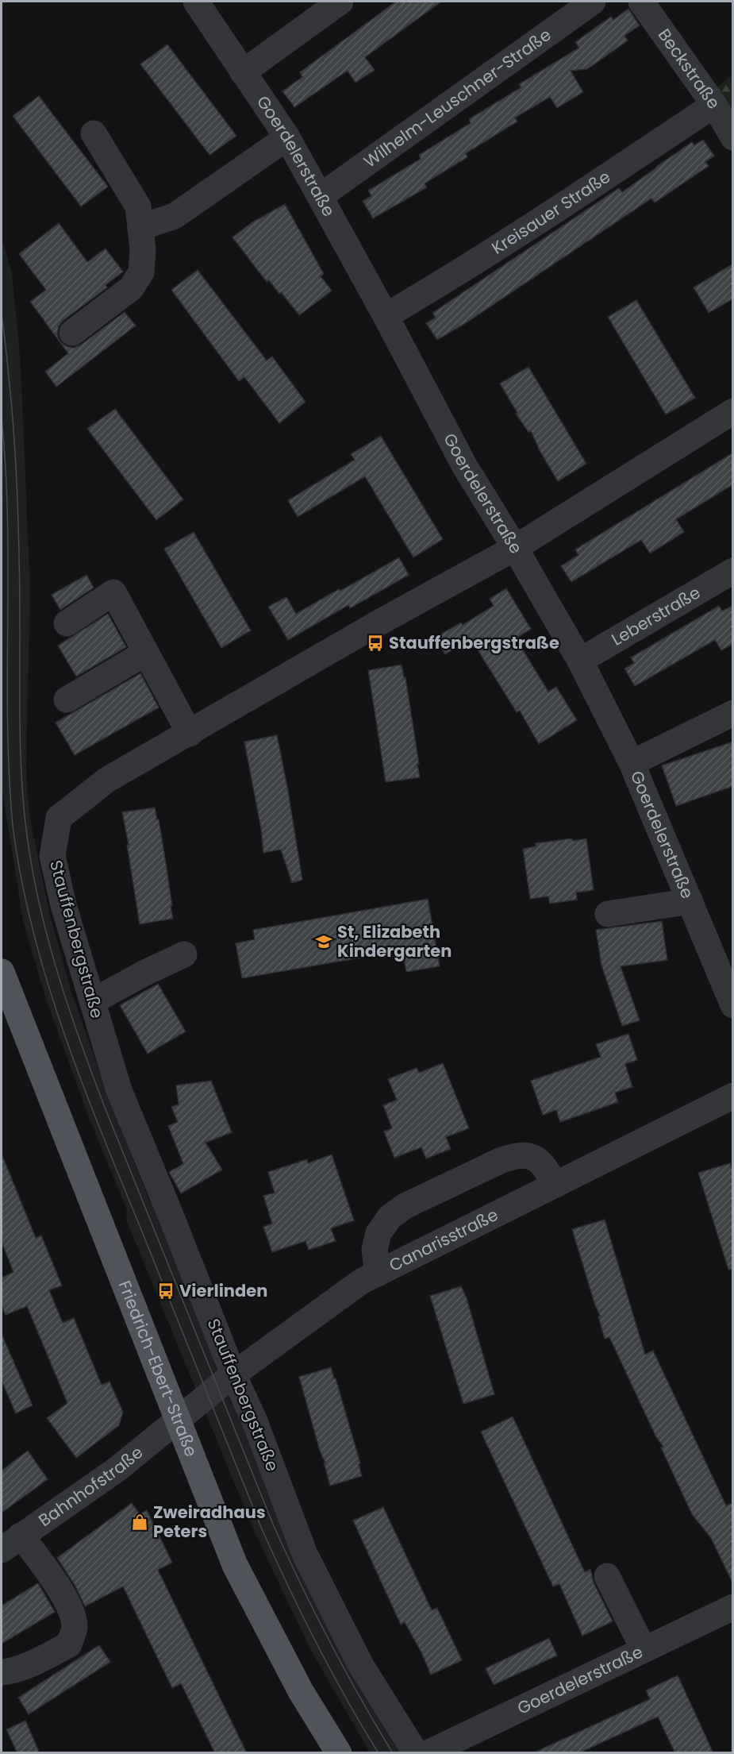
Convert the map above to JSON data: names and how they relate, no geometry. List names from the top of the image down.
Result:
{
  "streets": {
    "main road": ["Friedrich-Ebert-Straße"],
    "street": [
      "Beckstraße",
      "Wilhelm-Leuschner-Straße",
      "Goerdelerstraße",
      "Kreisauer Straße",
      "Leberstraße",
      "Stauffenbergstraße",
      "Canarisstraße",
      "Bahnhofstraße"
    ]
  },
  "crossings": [
    ["Beckstraße", "Kreisauer Straße"],
    ["Wilhelm-Leuschner-Straße", "Goerdelerstraße"],
    ["Goerdelerstraße", "Kreisauer Straße"],
    ["Goerdelerstraße", "Leberstraße"],
    ["Goerdelerstraße", "Stauffenbergstraße"],
    ["Stauffenbergstraße", "Canarisstraße"],
    ["Canarisstraße", "Friedrich-Ebert-Straße"],
    ["Canarisstraße", "Bahnhofstraße"],
    ["Friedrich-Ebert-Straße", "Bahnhofstraße"]
  ],
  "places": {
    "bus stop": ["Stauffenbergstraße", "Vierlinden"],
    "school or university": ["St, Elizabeth Kindergarten"],
    "shop": ["Zweiradhaus Peters"]
  }
}
